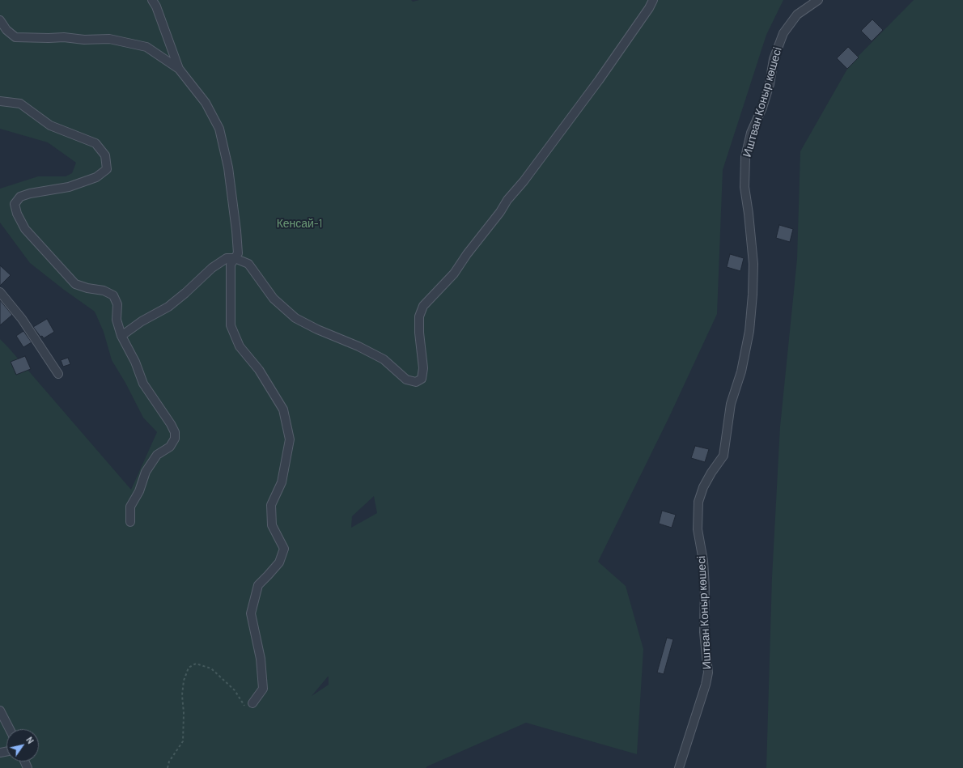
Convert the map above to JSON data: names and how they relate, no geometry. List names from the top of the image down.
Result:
{
  "streets": {
    "street": ["Иштван Коныр көшесі"]
  },
  "parks": ["Кенсай-1"],
  "north": "top right"
}
